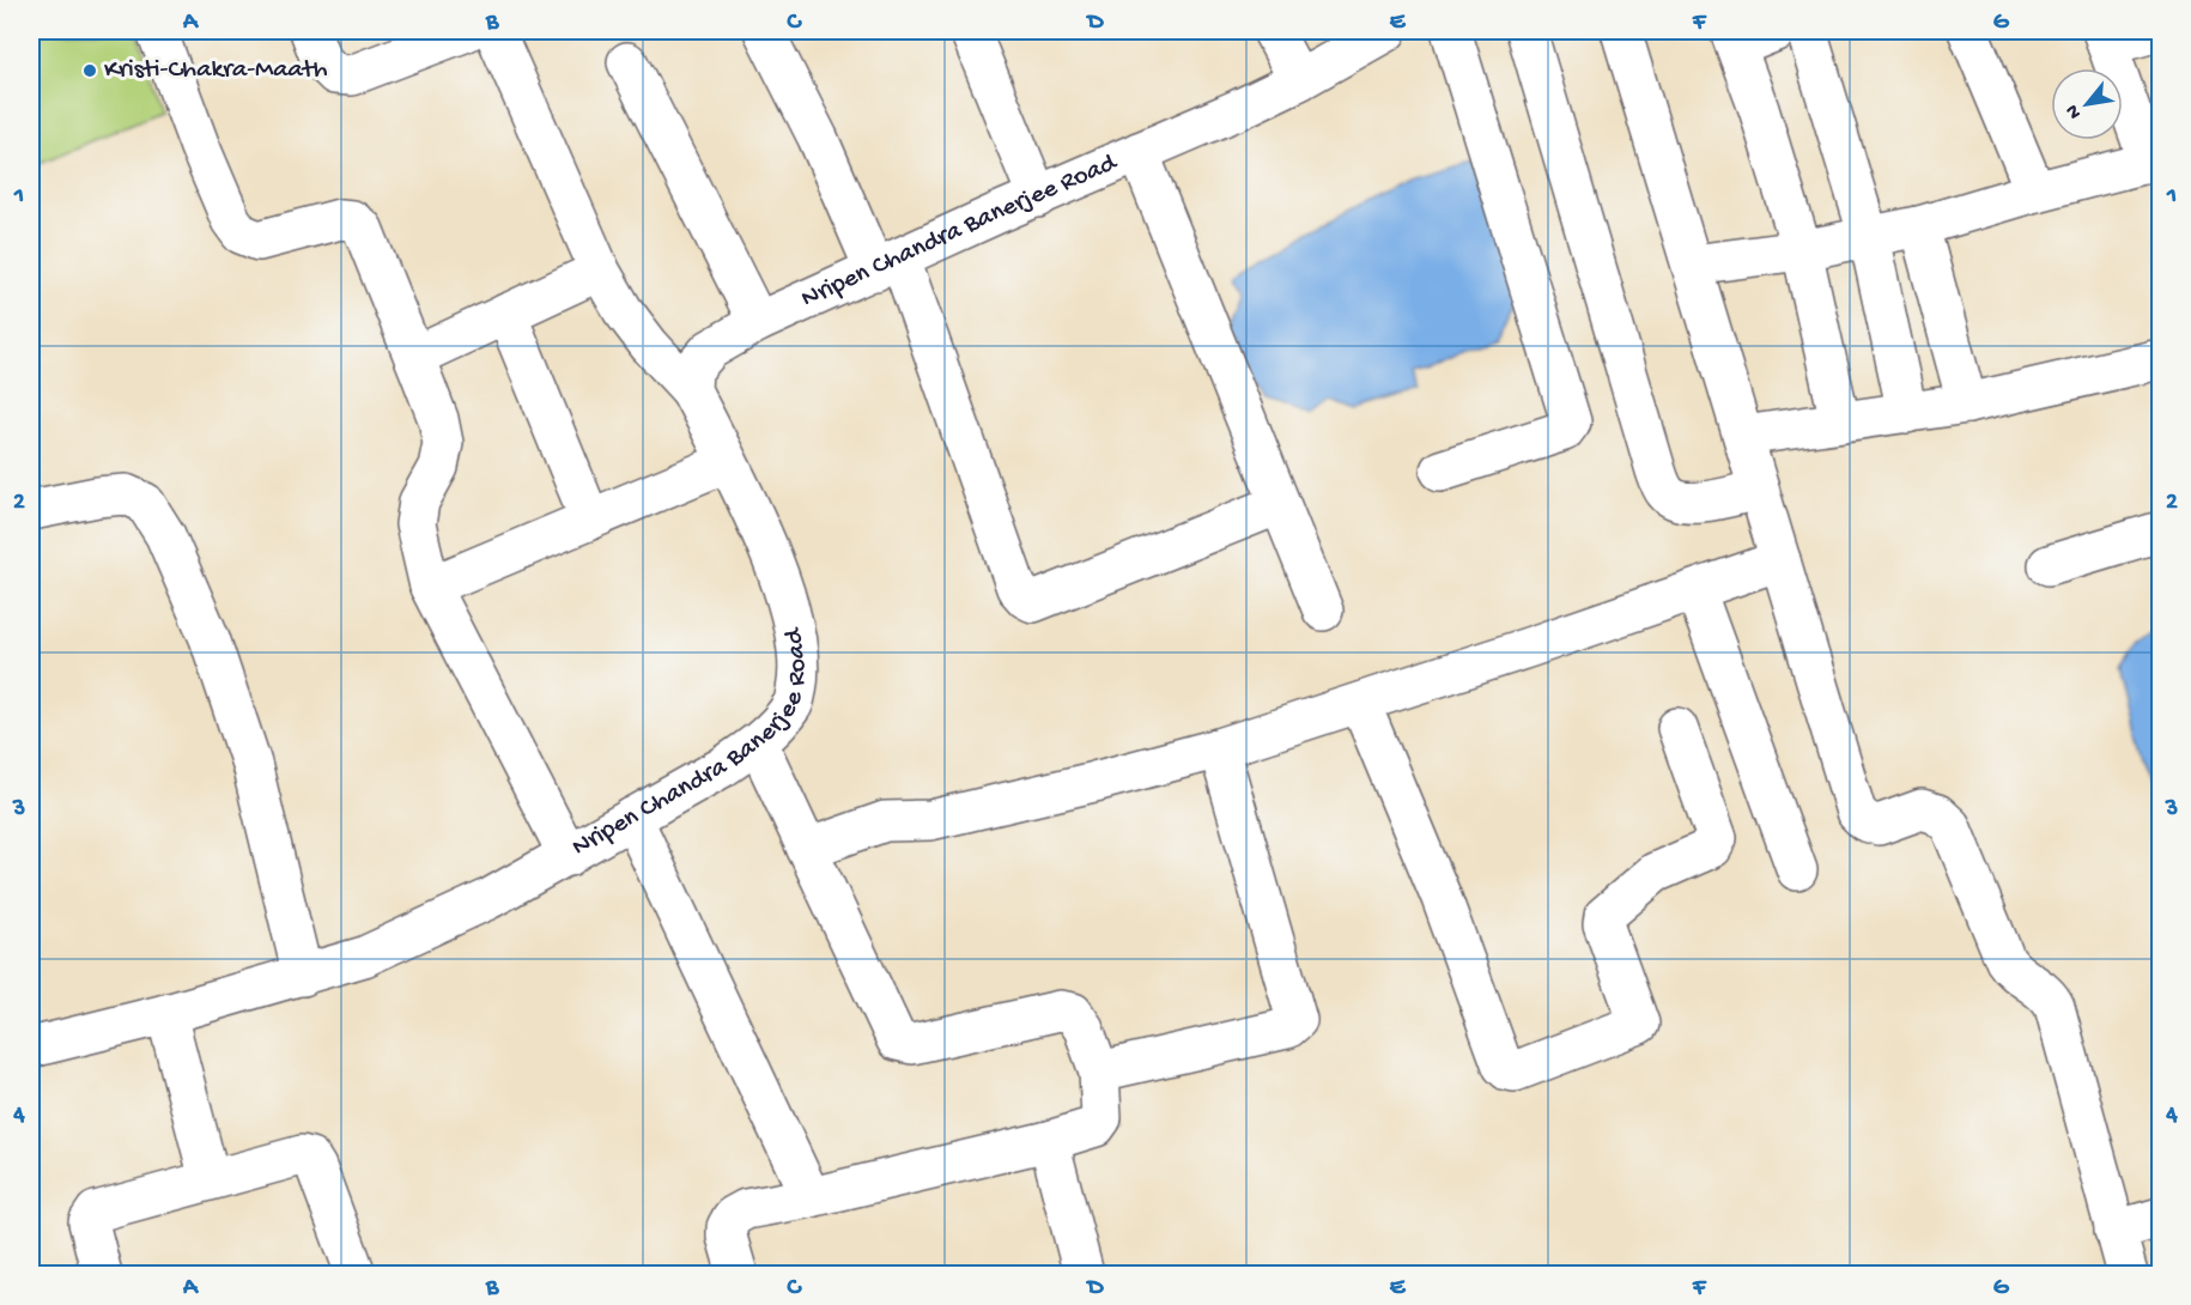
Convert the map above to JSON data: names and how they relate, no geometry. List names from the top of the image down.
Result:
{
  "streets": {
    "street": ["Nripen Chandra Banerjee Road"]
  },
  "places": ["Kristi-Chakra-Maath"],
  "north": "bottom left",
  "grid": {
    "columns": [
      "A",
      "B",
      "C",
      "D",
      "E",
      "F",
      "G"
    ],
    "rows": [
      "1",
      "2",
      "3",
      "4"
    ]
  }
}
